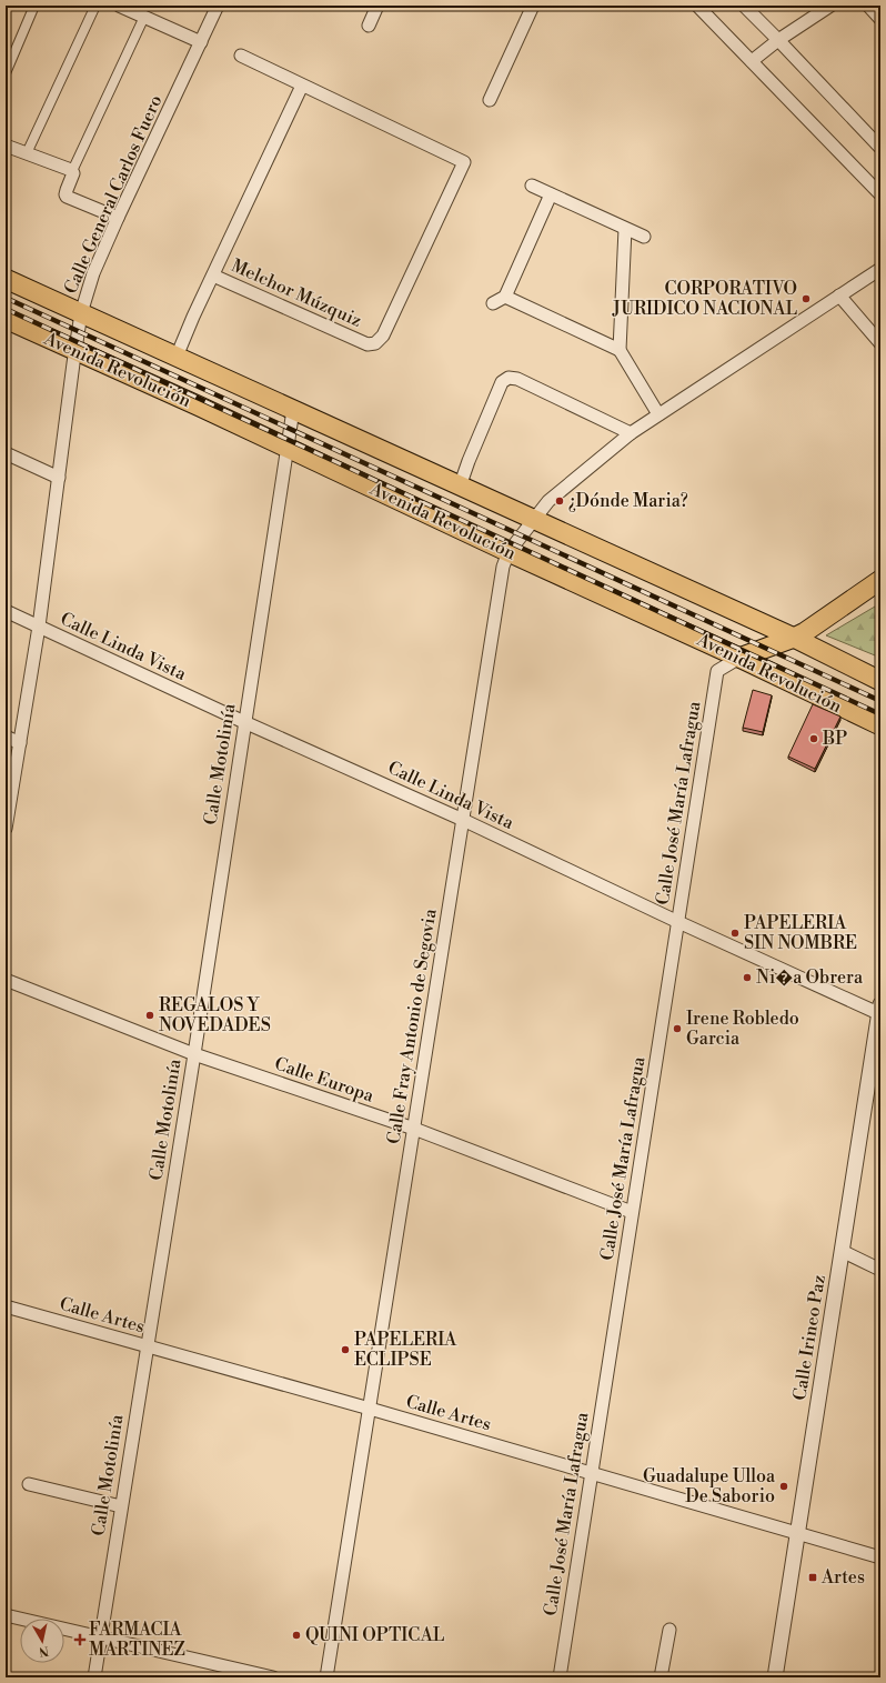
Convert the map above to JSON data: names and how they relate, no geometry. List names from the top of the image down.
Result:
{
  "streets": {
    "main road": ["Avenida Revolución"],
    "street": [
      "Calle General Carlos Fuero",
      "Melchor Múzquiz",
      "Calle Linda Vista",
      "Calle Motolinía",
      "Calle José María Lafragua",
      "Calle Fray Antonio de Segovia",
      "Calle Europa",
      "Calle Artes",
      "Calle Irineo Paz"
    ]
  },
  "crossings": [
    ["Calle General Carlos Fuero", "Avenida Revolución"],
    ["Calle General Carlos Fuero", "Calle Linda Vista"],
    ["Melchor Múzquiz", "Avenida Revolución"],
    ["Avenida Revolución", "Calle Motolinía"],
    ["Avenida Revolución", "Calle José María Lafragua"],
    ["Avenida Revolución", "Calle Fray Antonio de Segovia"],
    ["Calle Linda Vista", "Calle Motolinía"],
    ["Calle Linda Vista", "Calle José María Lafragua"],
    ["Calle Linda Vista", "Calle Fray Antonio de Segovia"],
    ["Calle Linda Vista", "Calle Irineo Paz"],
    ["Calle Motolinía", "Calle Europa"],
    ["Calle Motolinía", "Calle Artes"],
    ["Calle José María Lafragua", "Calle Europa"],
    ["Calle José María Lafragua", "Calle Artes"],
    ["Calle Fray Antonio de Segovia", "Calle Europa"],
    ["Calle Fray Antonio de Segovia", "Calle Artes"],
    ["Calle Artes", "Calle Irineo Paz"]
  ],
  "places": {
    "other": [
      "CORPORATIVO JURIDICO NACIONAL",
      "¿Dónde Maria?",
      "BP",
      "PAPELERIA SIN NOMBRE",
      "Ni�a Obrera",
      "REGALOS Y NOVEDADES",
      "Irene Robledo Garcia",
      "PAPELERIA ECLIPSE",
      "Guadalupe Ulloa De Saborio",
      "QUINI OPTICAL"
    ],
    "transit": ["Artes"],
    "health": ["FARMACIA MARTINEZ"]
  },
  "north": "bottom"
}
